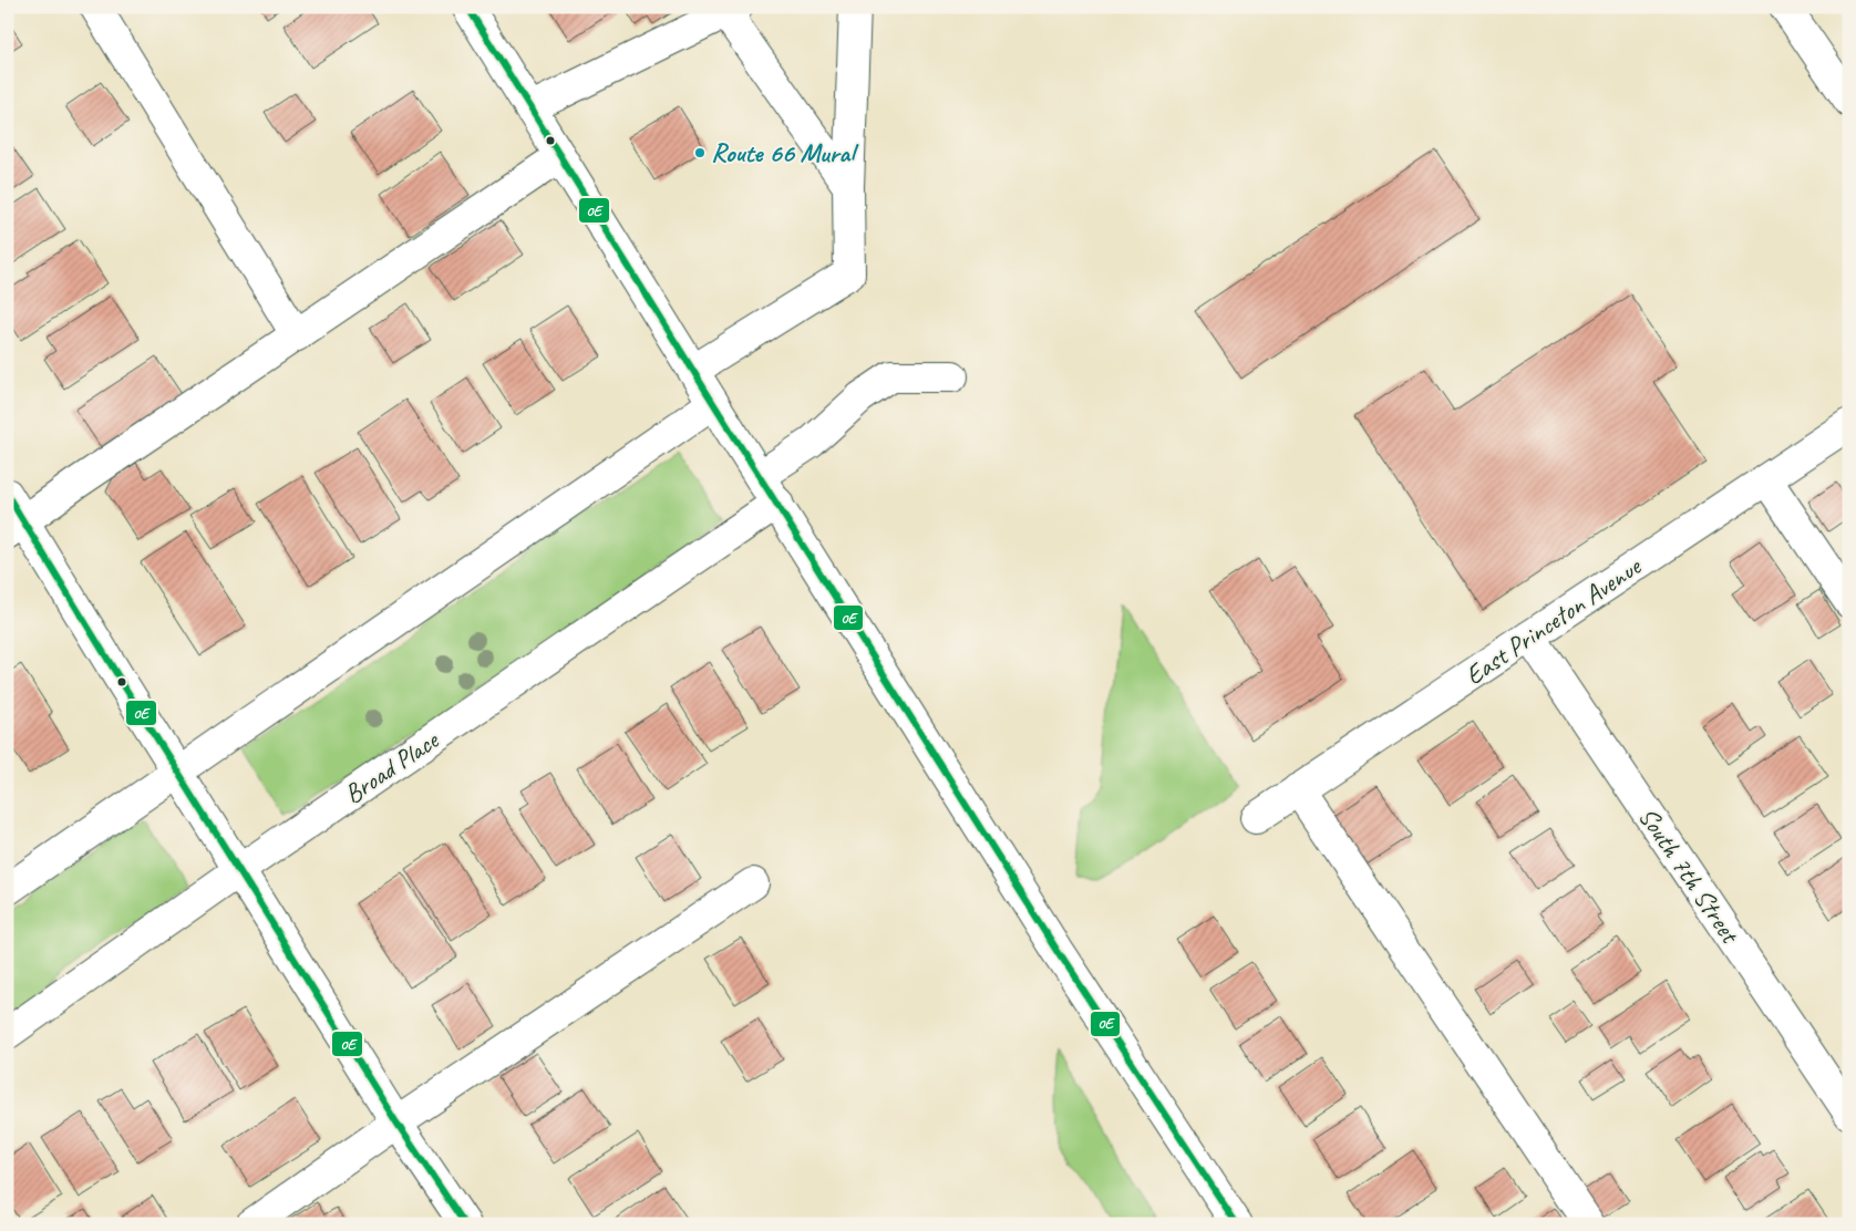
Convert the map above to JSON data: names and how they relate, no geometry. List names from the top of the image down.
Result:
{
  "streets": {
    "street": ["East Princeton Avenue", "Broad Place", "South 7th Street"]
  },
  "crossings": [
    ["East Princeton Avenue", "South 7th Street"]
  ],
  "places": ["Route 66 Mural"],
  "lines": ["transit line 0E"]
}
